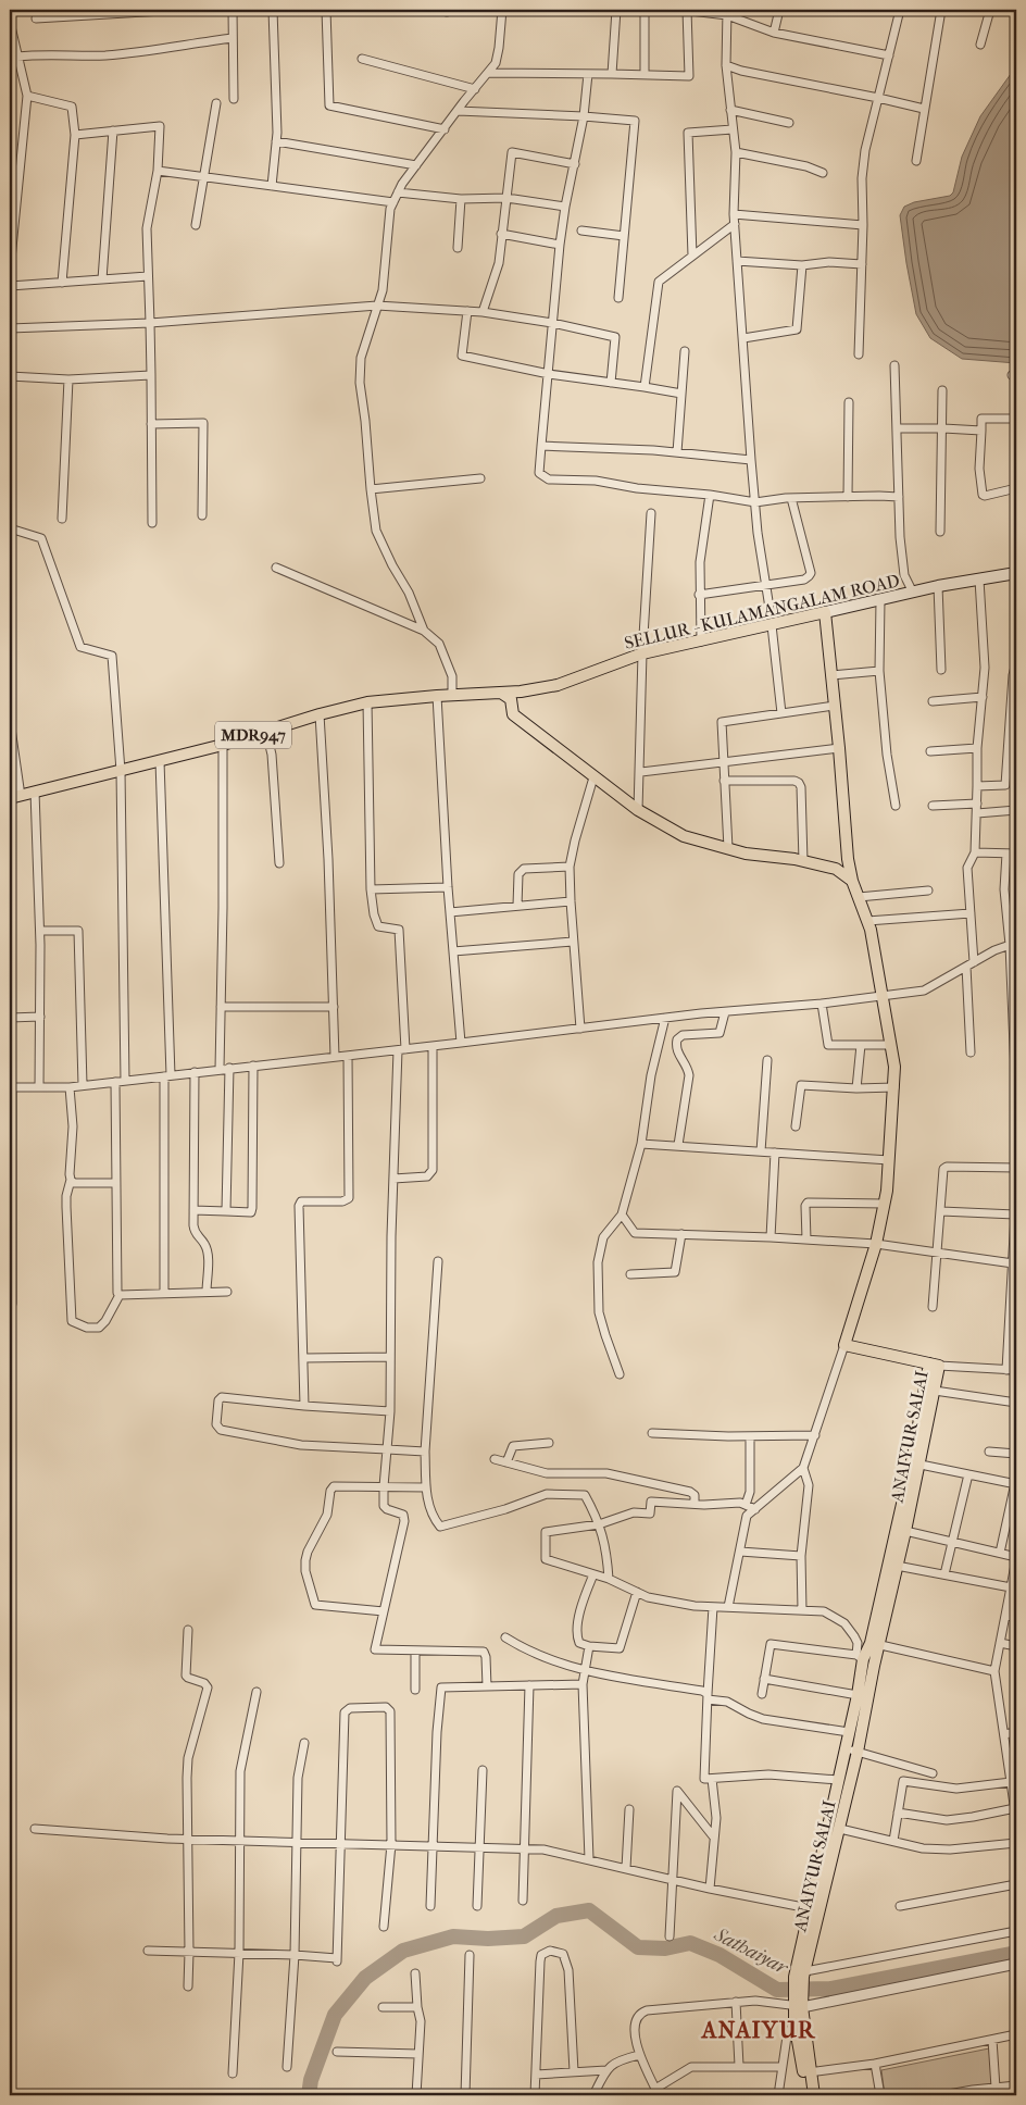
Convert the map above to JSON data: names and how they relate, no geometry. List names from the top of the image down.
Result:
{
  "streets": {
    "main road": ["SELLUR - KULAMANGALAM ROAD", "MDR947", "ANAIYUR SALAI"]
  },
  "districts": ["ANAIYUR"],
  "water": ["Sathaiyar"]
}
